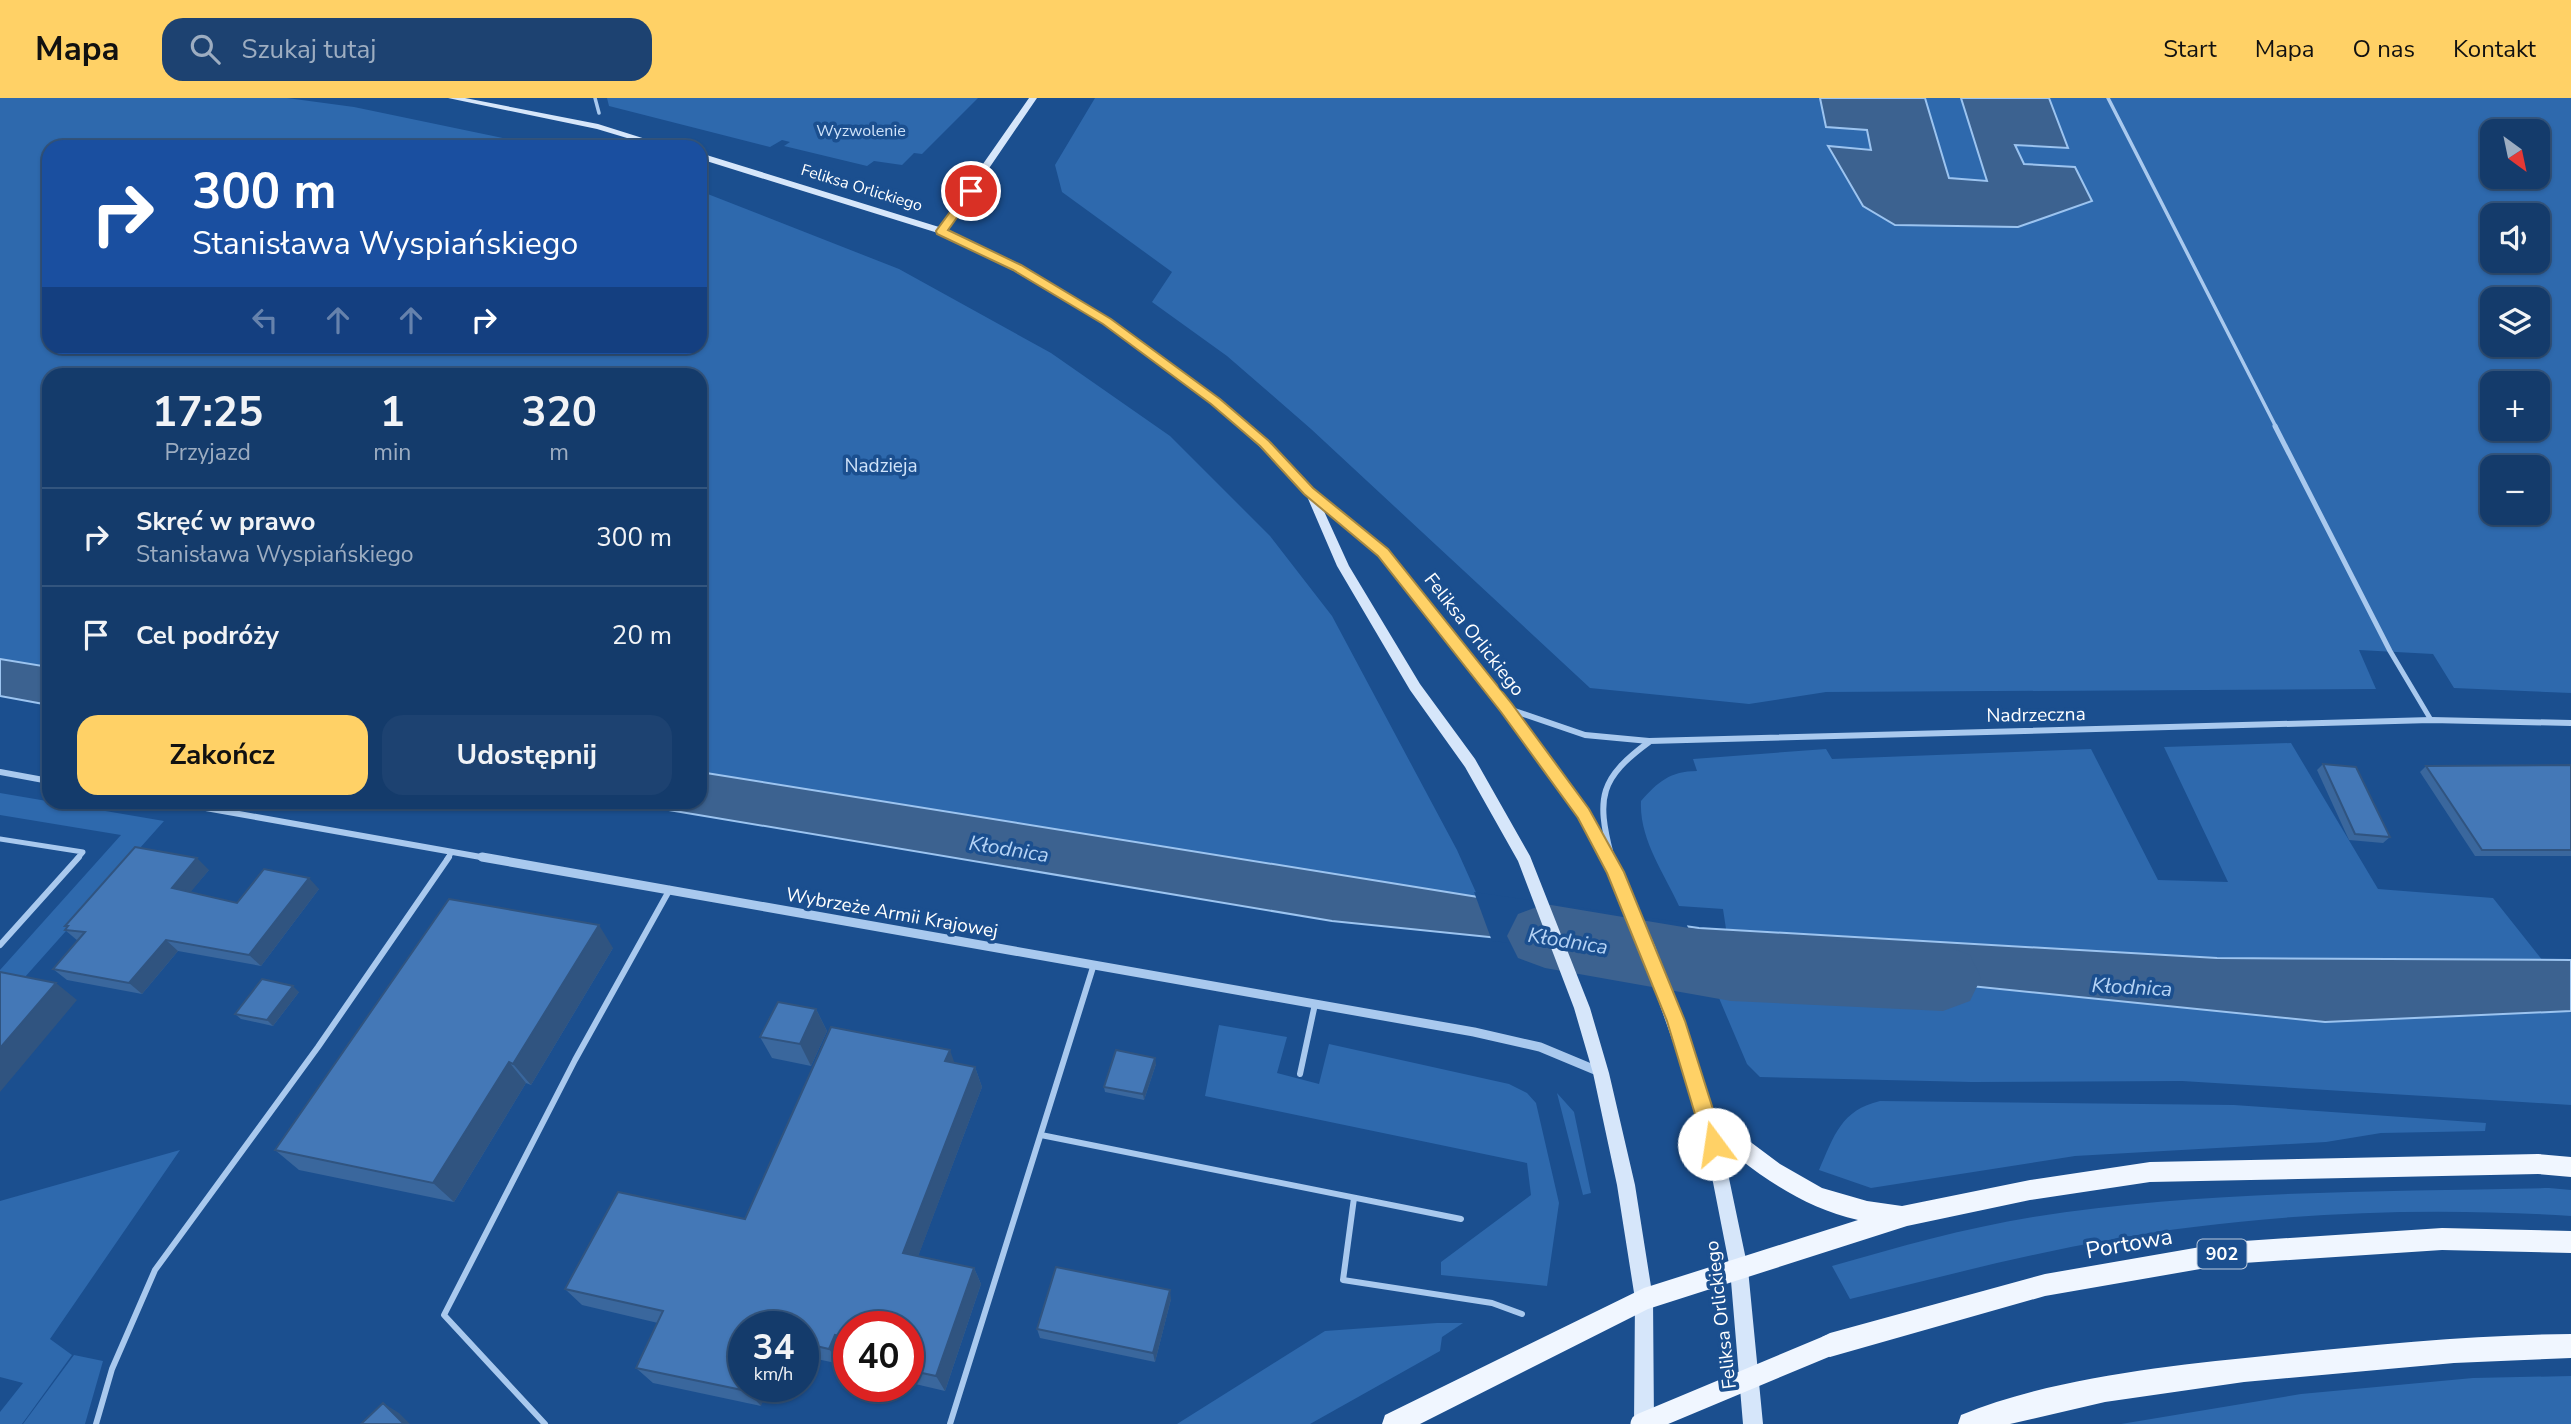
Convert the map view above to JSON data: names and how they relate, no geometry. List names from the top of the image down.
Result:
{
  "streets": {
    "main road": ["Portowa", "902"],
    "street": ["Feliksa Orlickiego", "Nadrzeczna", "Wybrzeże Armii Krajowej"]
  },
  "crossings": [
    ["Feliksa Orlickiego", "Nadrzeczna"],
    ["Feliksa Orlickiego", "Wybrzeże Armii Krajowej"],
    ["Feliksa Orlickiego", "Portowa"]
  ],
  "water": ["Kłodnica"],
  "parks": ["Wyzwolenie", "Nadzieja"],
  "north": "bottom right",
  "page": {
    "header": "Mapa",
    "search": "Szukaj tutaj",
    "nav": [
      "Start",
      "Mapa",
      "O nas",
      "Kontakt"
    ],
    "map_buttons": ["+", "−"],
    "turn": ["300 m", "Stanisława Wyspiańskiego"],
    "eta": [
      "17:25",
      "Przyjazd",
      "1",
      "min",
      "320",
      "m"
    ],
    "list": [
      {
        "name": "Skręć w prawo",
        "note": "Stanisława Wyspiańskiego",
        "value": "300 m"
      },
      {
        "name": "Cel podróży",
        "value": "20 m"
      }
    ],
    "buttons": ["Zakończ", "Udostępnij"],
    "speed": "34 km/h",
    "limit": "40"
  }
}
